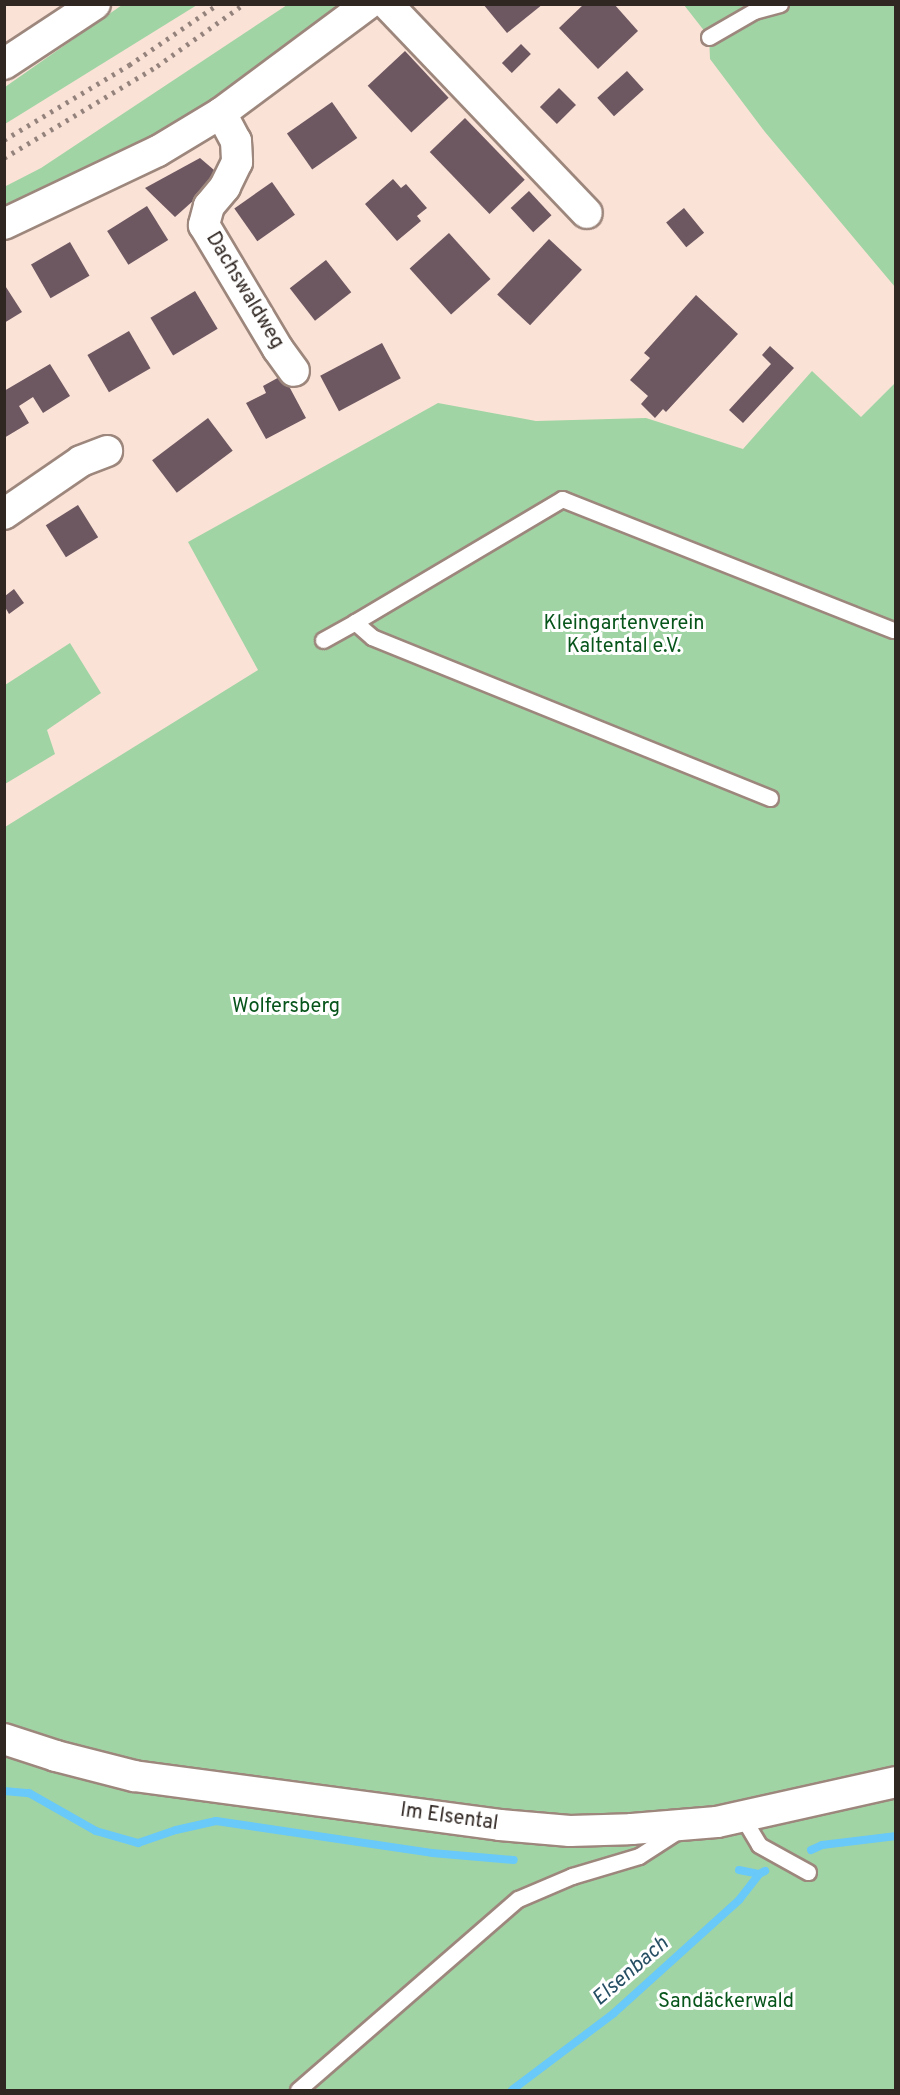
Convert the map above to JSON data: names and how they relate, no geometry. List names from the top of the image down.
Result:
{
  "streets": {
    "street": ["Dachswaldweg", "Im Elsental"]
  },
  "water": ["Elsenbach"],
  "parks": ["Kleingartenverein Kaltental e.V.", "Wolfersberg", "Sandäckerwald"]
}
